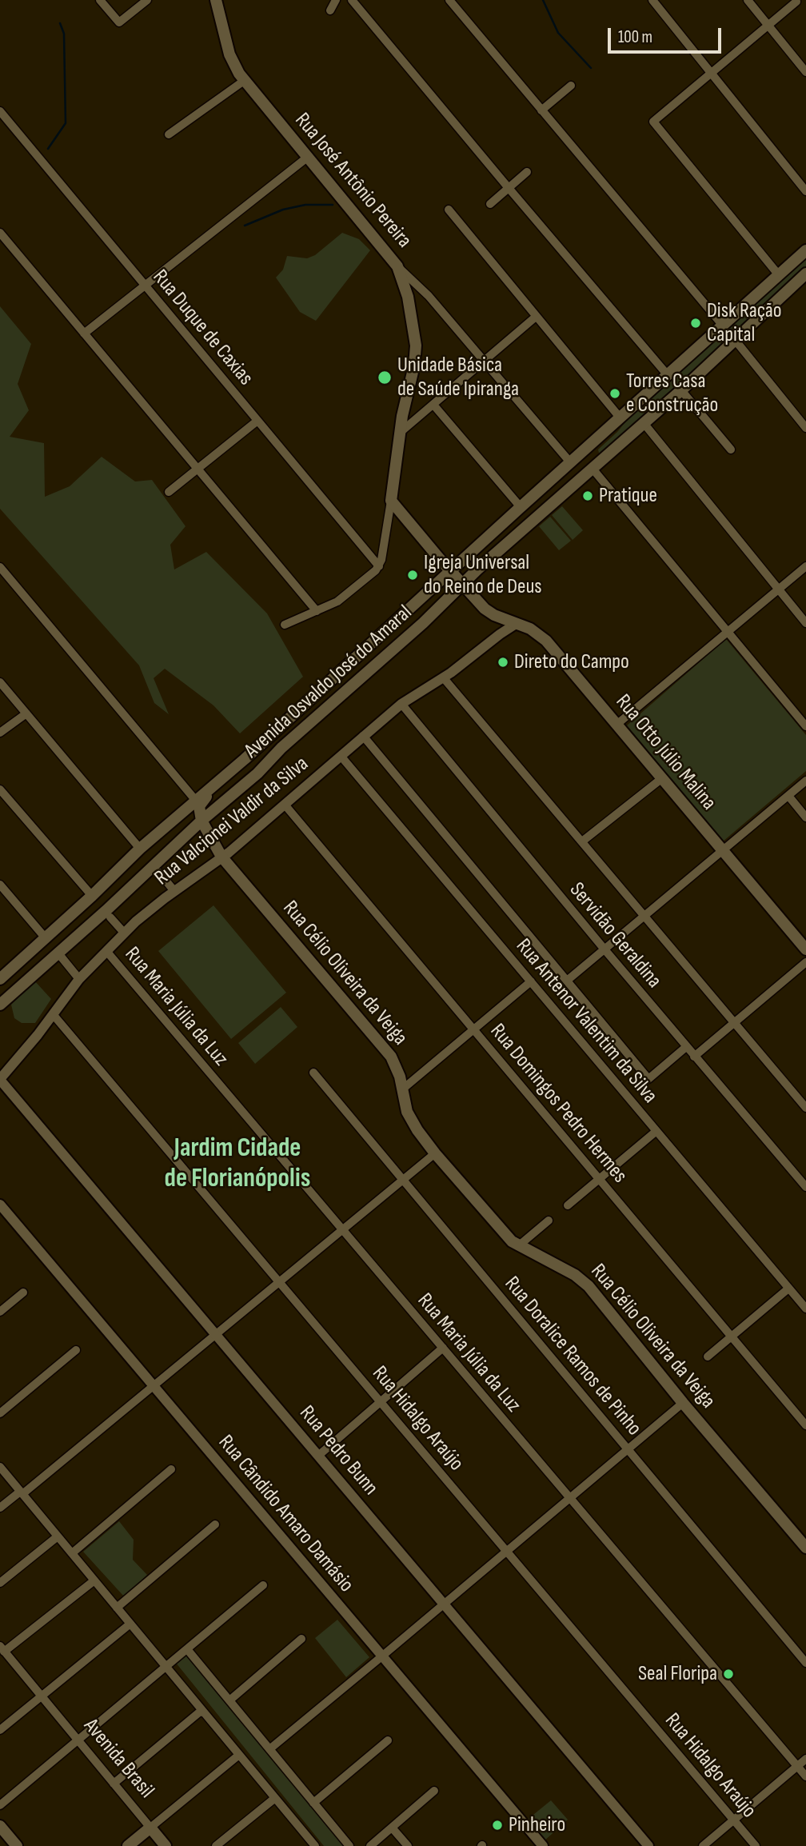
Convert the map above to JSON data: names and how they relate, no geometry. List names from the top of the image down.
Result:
{
  "streets": {
    "main road": [
      "Rua José Antônio Pereira",
      "Avenida Osvaldo José do Amaral",
      "Rua Otto Júlio Malina",
      "Rua Célio Oliveira da Veiga",
      "Avenida Brasil"
    ],
    "street": [
      "Rua Duque de Caxias",
      "Rua Valcionei Valdir da Silva",
      "Servidão Geraldina",
      "Rua Maria Júlia da Luz",
      "Rua Antenor Valentim da Silva",
      "Rua Domingos Pedro Hermes",
      "Rua Doralice Ramos de Pinho",
      "Rua Hidalgo Araújo",
      "Rua Pedro Bunn",
      "Rua Cândido Amaro Damásio"
    ]
  },
  "crossings": [
    ["Rua José Antônio Pereira", "Rua Otto Júlio Malina"],
    ["Avenida Osvaldo José do Amaral", "Rua Otto Júlio Malina"],
    ["Avenida Osvaldo José do Amaral", "Rua Célio Oliveira da Veiga"],
    ["Rua Otto Júlio Malina", "Rua Valcionei Valdir da Silva"],
    ["Rua Valcionei Valdir da Silva", "Servidão Geraldina"],
    ["Rua Valcionei Valdir da Silva", "Rua Célio Oliveira da Veiga"],
    ["Rua Valcionei Valdir da Silva", "Rua Maria Júlia da Luz"],
    ["Rua Valcionei Valdir da Silva", "Rua Antenor Valentim da Silva"],
    ["Rua Valcionei Valdir da Silva", "Rua Domingos Pedro Hermes"],
    ["Rua Valcionei Valdir da Silva", "Rua Hidalgo Araújo"],
    ["Rua Valcionei Valdir da Silva", "Rua Pedro Bunn"]
  ],
  "districts": ["Jardim Cidade de Florianópolis"],
  "places": [
    "Disk Ração Capital",
    "Unidade Básica de Saúde Ipiranga",
    "Torres Casa e Construção",
    "Pratique",
    "Igreja Universal do Reino de Deus",
    "Direto do Campo",
    "Seal Floripa",
    "Pinheiro"
  ],
  "scale_bar": "100 m"
}
